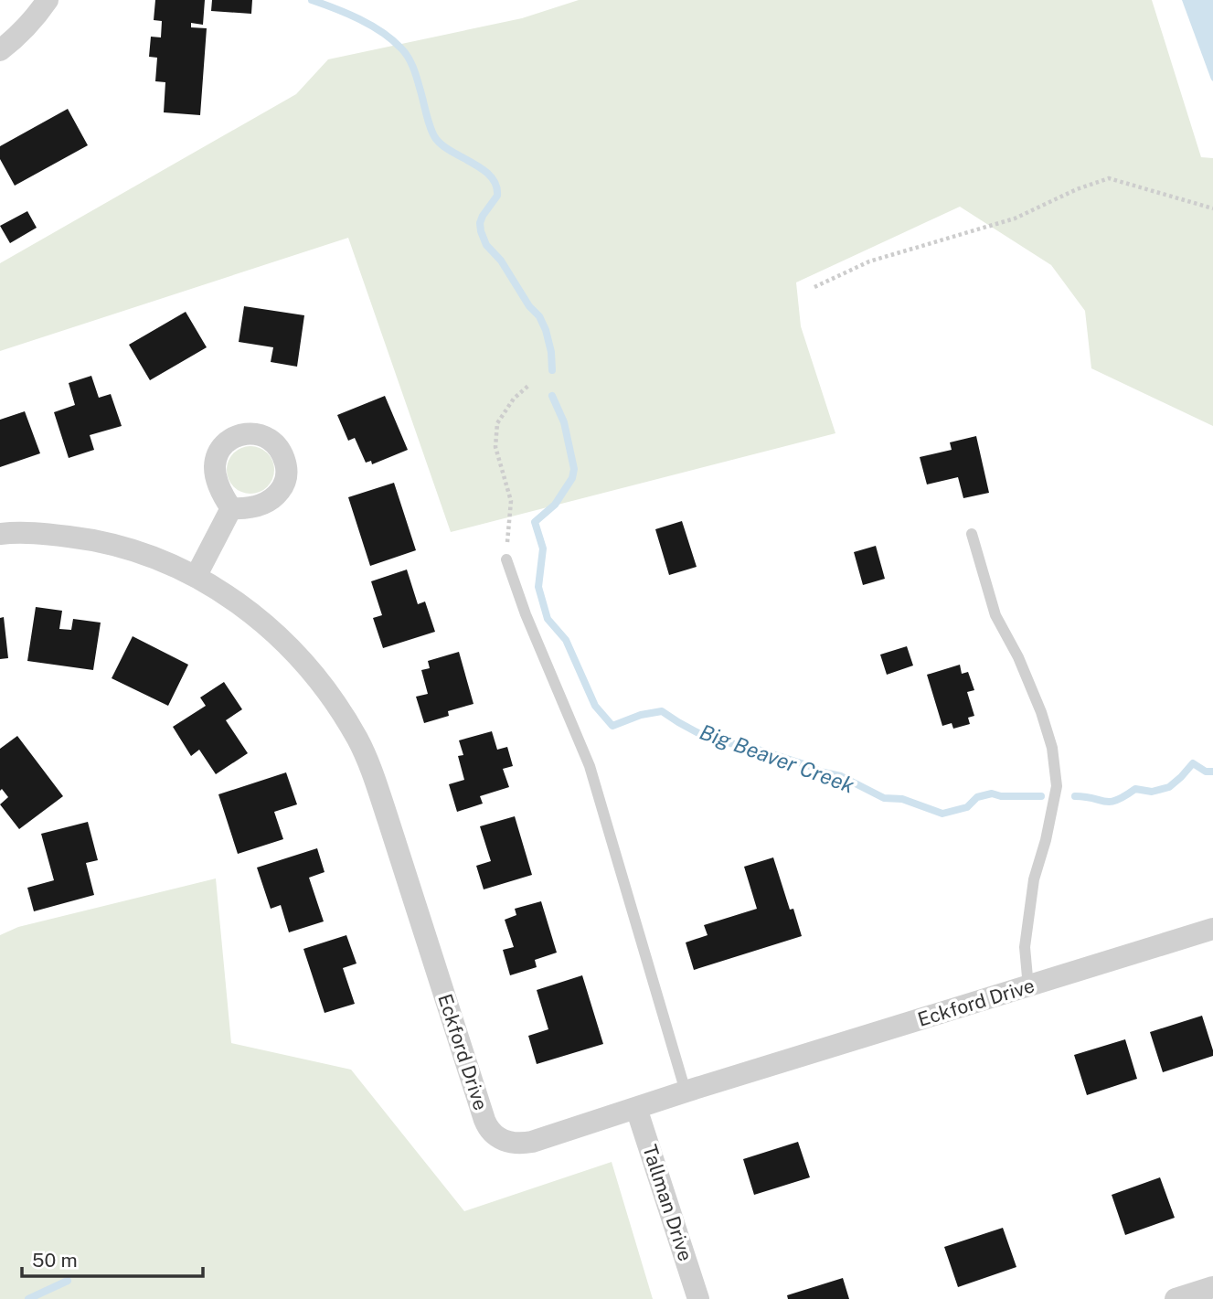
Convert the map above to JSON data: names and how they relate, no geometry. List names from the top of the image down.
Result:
{
  "streets": {
    "street": ["Eckford Drive", "Tallman Drive"]
  },
  "crossings": [
    ["Eckford Drive", "Tallman Drive"]
  ],
  "water": ["Big Beaver Creek"],
  "scale_bar": "50 m"
}
